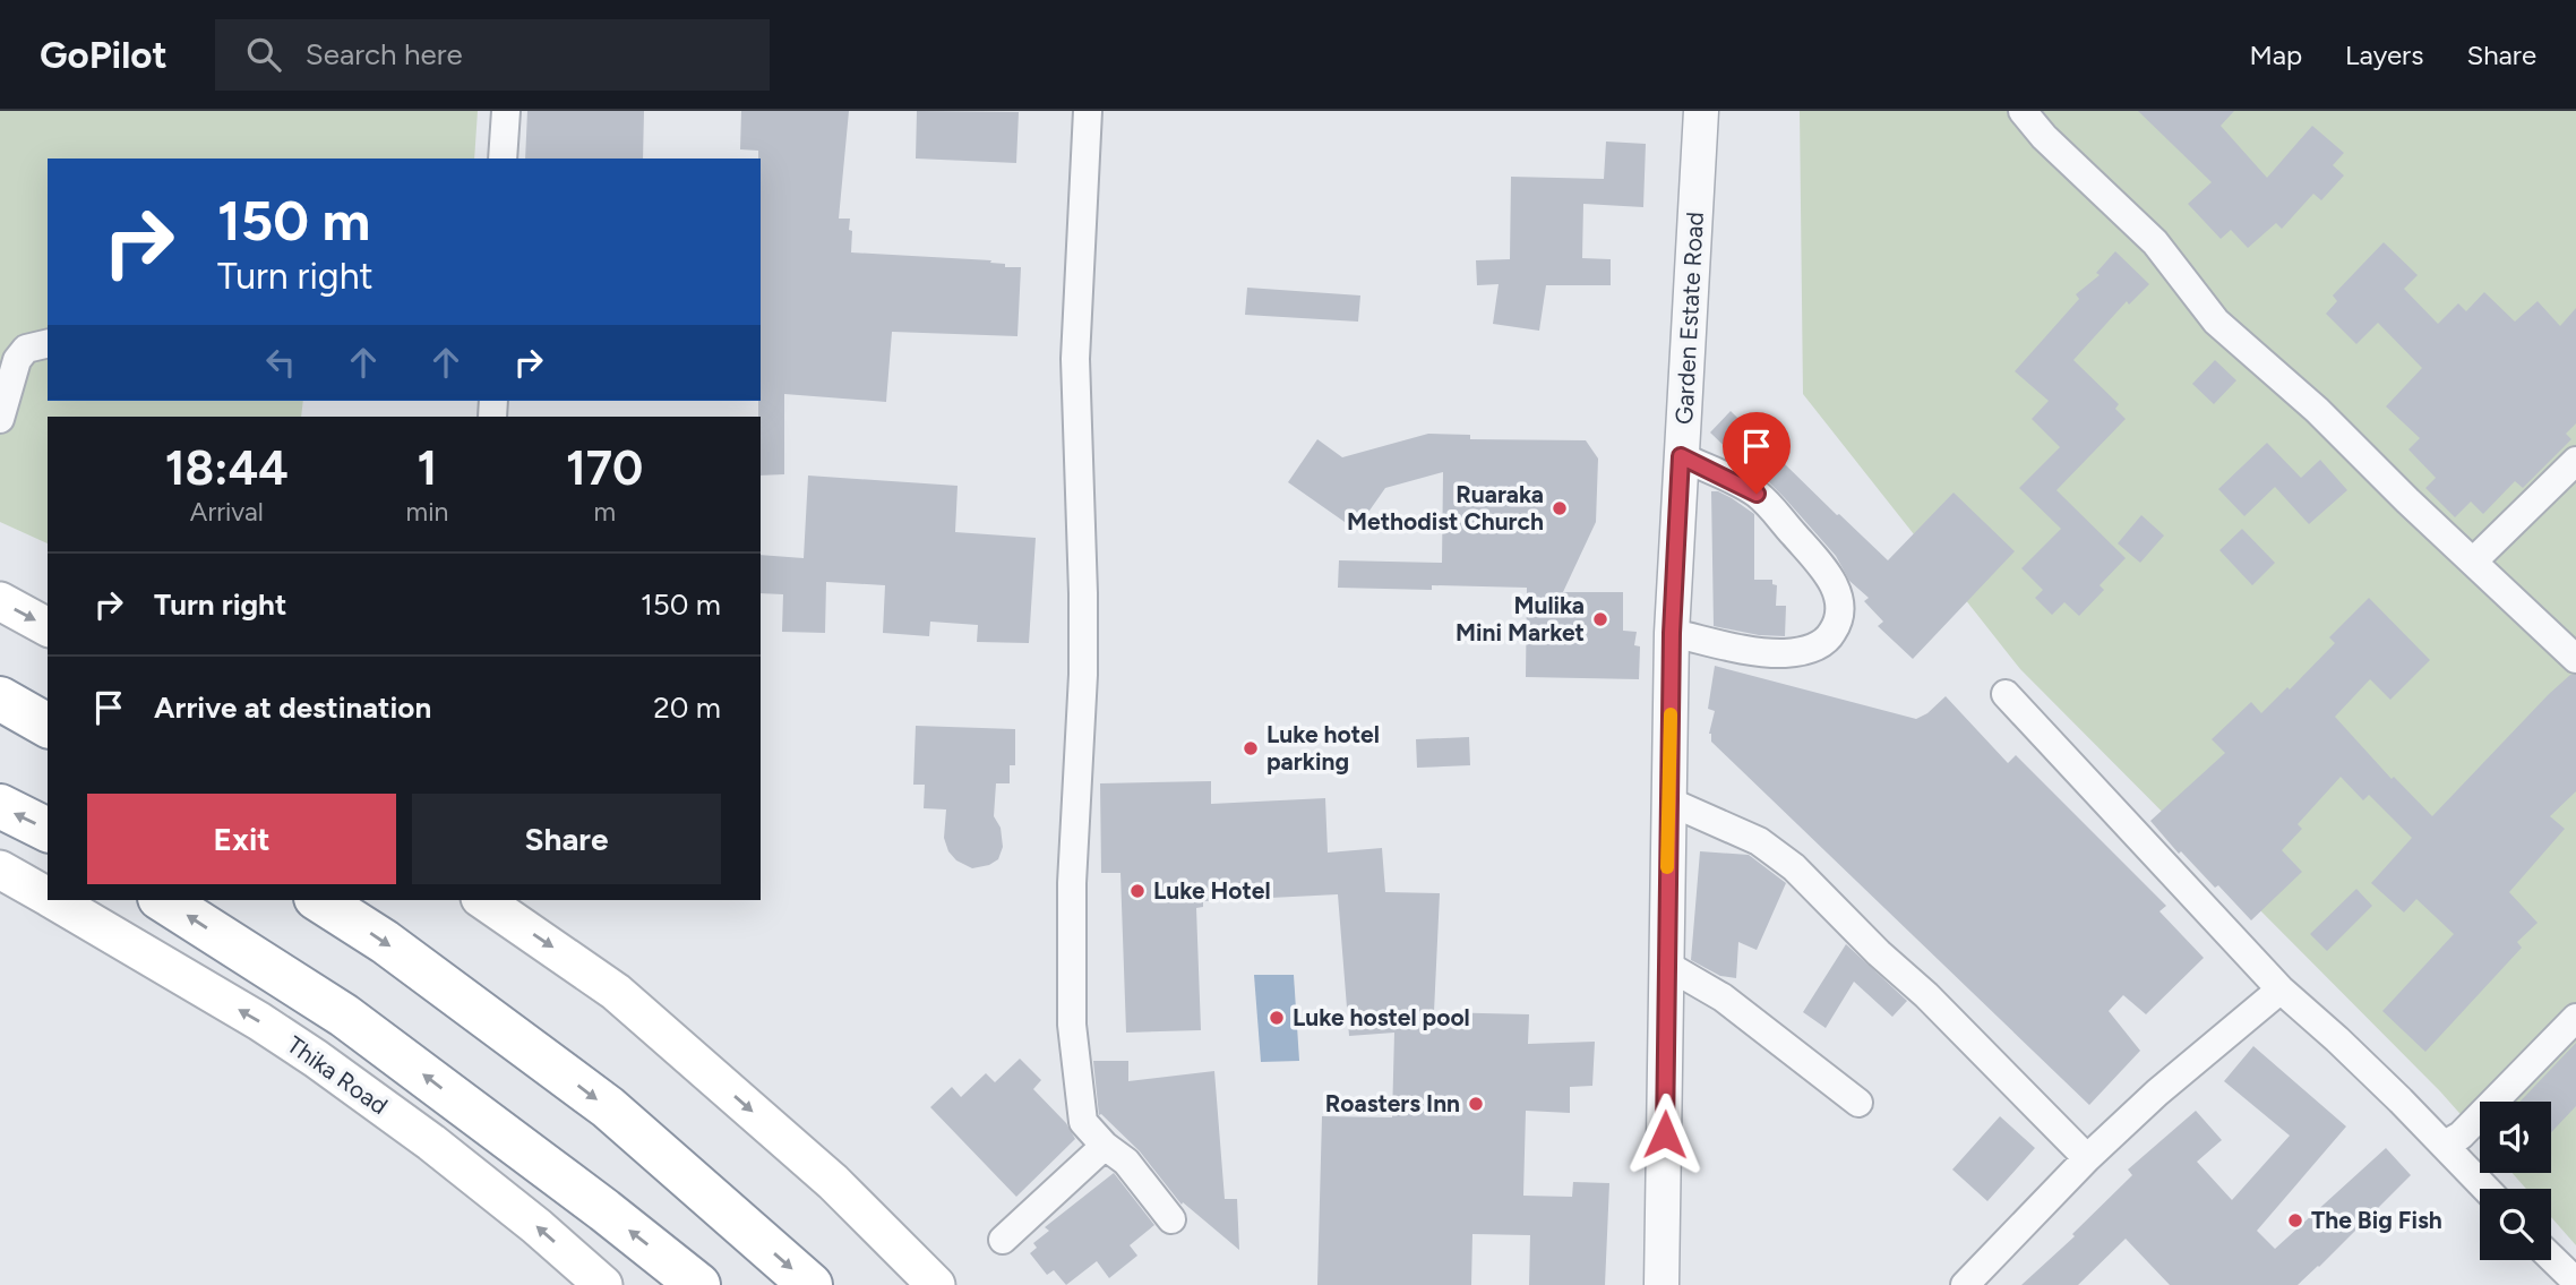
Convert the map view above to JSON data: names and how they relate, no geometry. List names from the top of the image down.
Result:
{
  "streets": {
    "main road": ["Thika Road"],
    "street": ["Garden Estate Road"]
  },
  "places": [
    "Ruaraka Methodist Church",
    "Mulika Mini Market",
    "Luke hotel parking",
    "Luke Hotel",
    "Luke hostel pool",
    "Roasters Inn",
    "The Big Fish"
  ],
  "page": {
    "header": "GoPilot",
    "search": "Search here",
    "nav": ["Map", "Layers", "Share"],
    "turn": ["150 m", "Turn right"],
    "eta": [
      "18:44",
      "Arrival",
      "1",
      "min",
      "170",
      "m"
    ],
    "list": [
      {
        "name": "Turn right",
        "value": "150 m"
      },
      {
        "name": "Arrive at destination",
        "value": "20 m"
      }
    ],
    "buttons": ["Exit", "Share"]
  }
}
